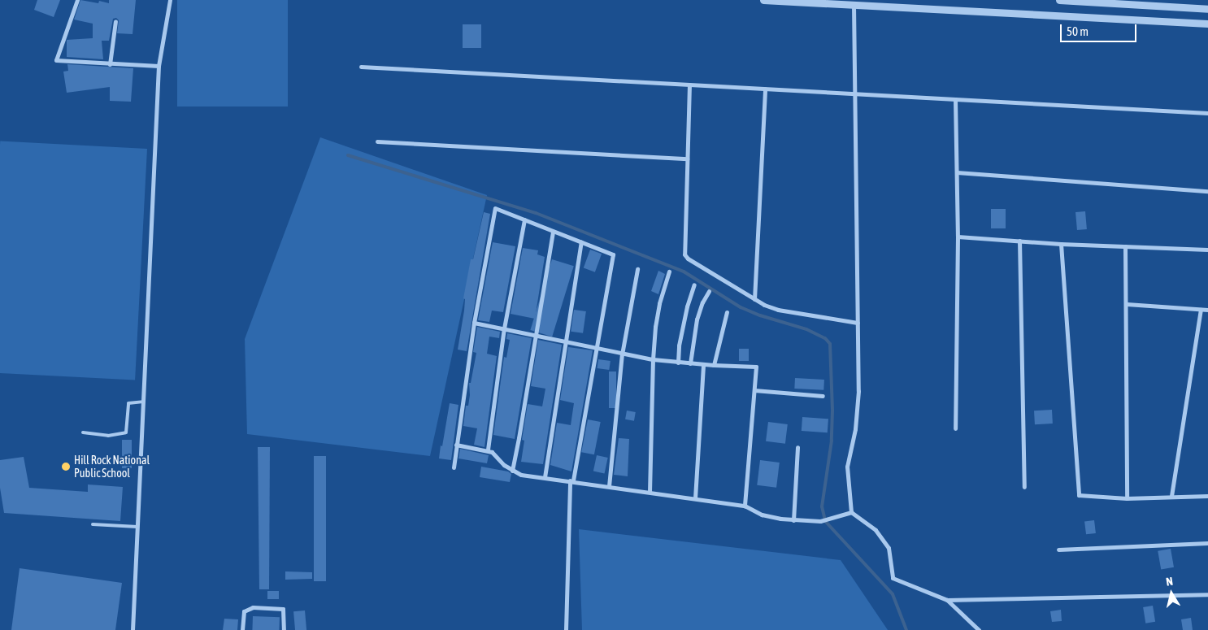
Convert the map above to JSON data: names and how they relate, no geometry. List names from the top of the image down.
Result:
{
  "places": ["Hill Rock National Public School"],
  "scale_bar": "50 m",
  "north": "top"
}
